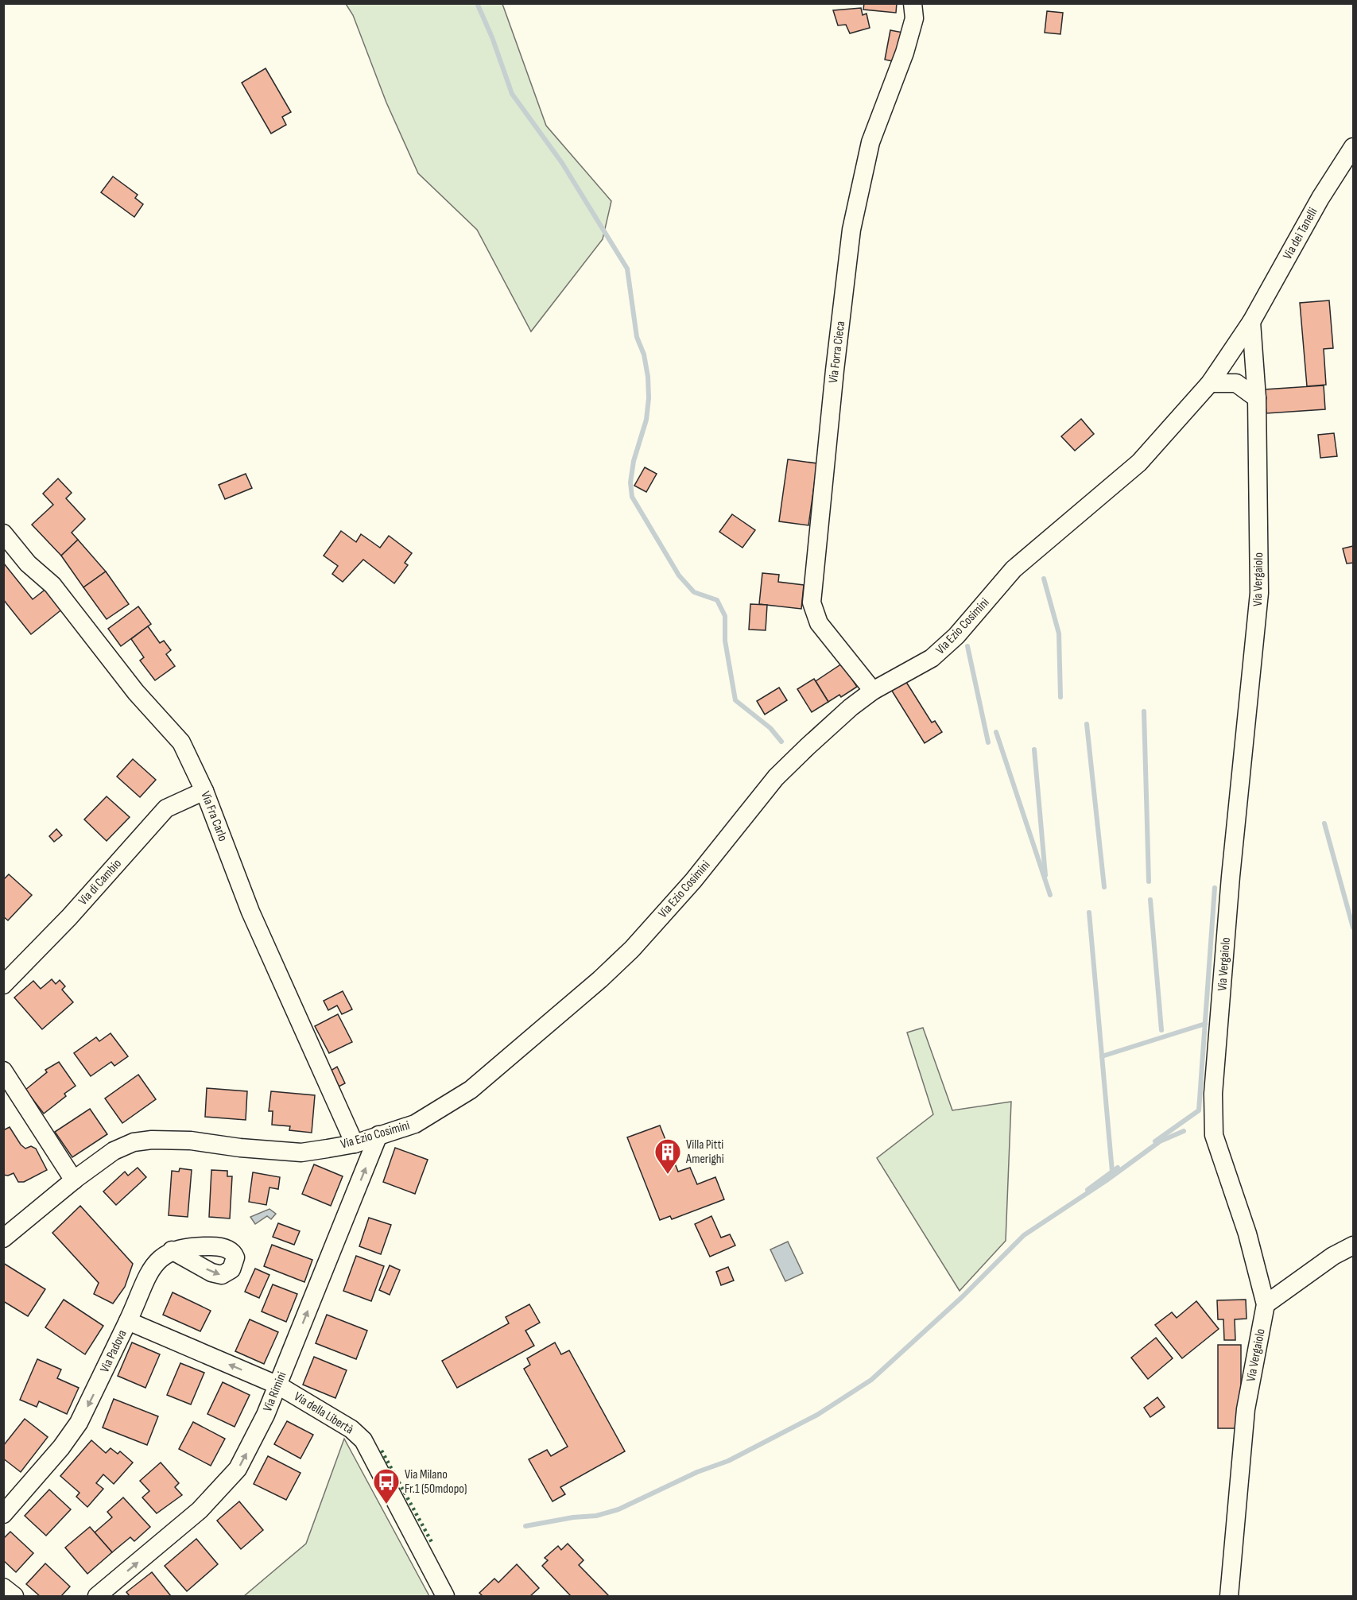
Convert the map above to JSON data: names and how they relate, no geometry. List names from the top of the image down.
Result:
{
  "streets": {
    "street": [
      "Via dei Tanelli",
      "Via Forra Cieca",
      "Via Vergaiolo",
      "Via Ezio Cosimini",
      "Via Fra Carlo",
      "Via di Cambio",
      "Via Padova",
      "Via Rimini",
      "Via della Libertà"
    ]
  },
  "crossings": [
    ["Via dei Tanelli", "Via Vergaiolo"],
    ["Via dei Tanelli", "Via Ezio Cosimini"],
    ["Via Forra Cieca", "Via Ezio Cosimini"],
    ["Via Vergaiolo", "Via Ezio Cosimini"],
    ["Via Ezio Cosimini", "Via Fra Carlo"],
    ["Via Ezio Cosimini", "Via Rimini"],
    ["Via Fra Carlo", "Via di Cambio"],
    ["Via Padova", "Via Rimini"],
    ["Via Padova", "Via della Libertà"],
    ["Via Rimini", "Via della Libertà"]
  ],
  "one_way": ["Via Rimini"],
  "places": {
    "building": ["Villa Pitti Amerighi"],
    "bus stop": ["Via Milano Fr.1 (50mdopo)"]
  }
}
